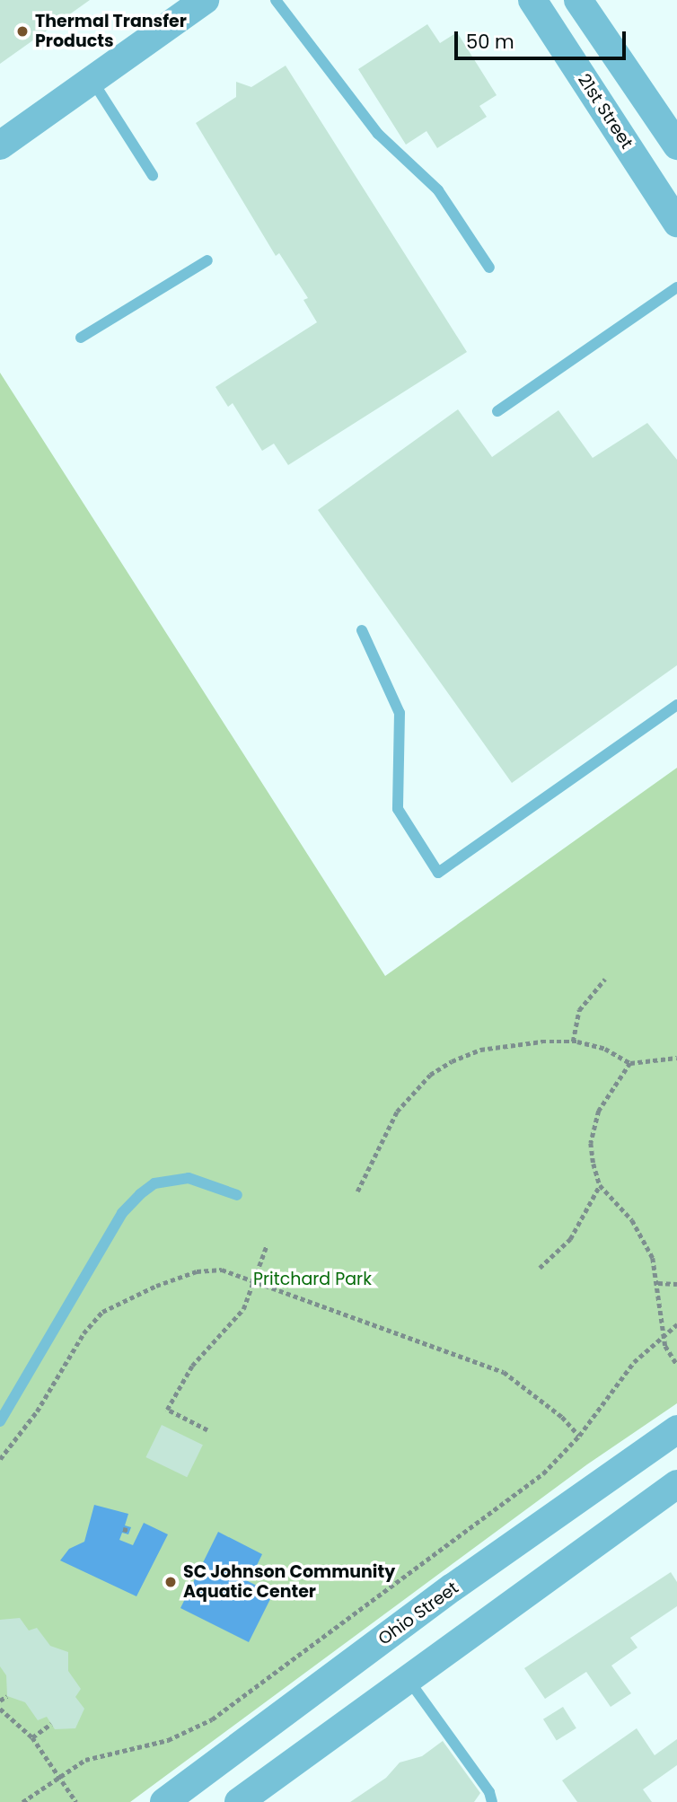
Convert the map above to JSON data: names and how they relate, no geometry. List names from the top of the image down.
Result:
{
  "streets": {
    "street": ["21st Street", "Ohio Street"]
  },
  "parks": ["Pritchard Park"],
  "places": ["Thermal Transfer Products", "SC Johnson Community Aquatic Center"],
  "scale_bar": "50 m"
}
